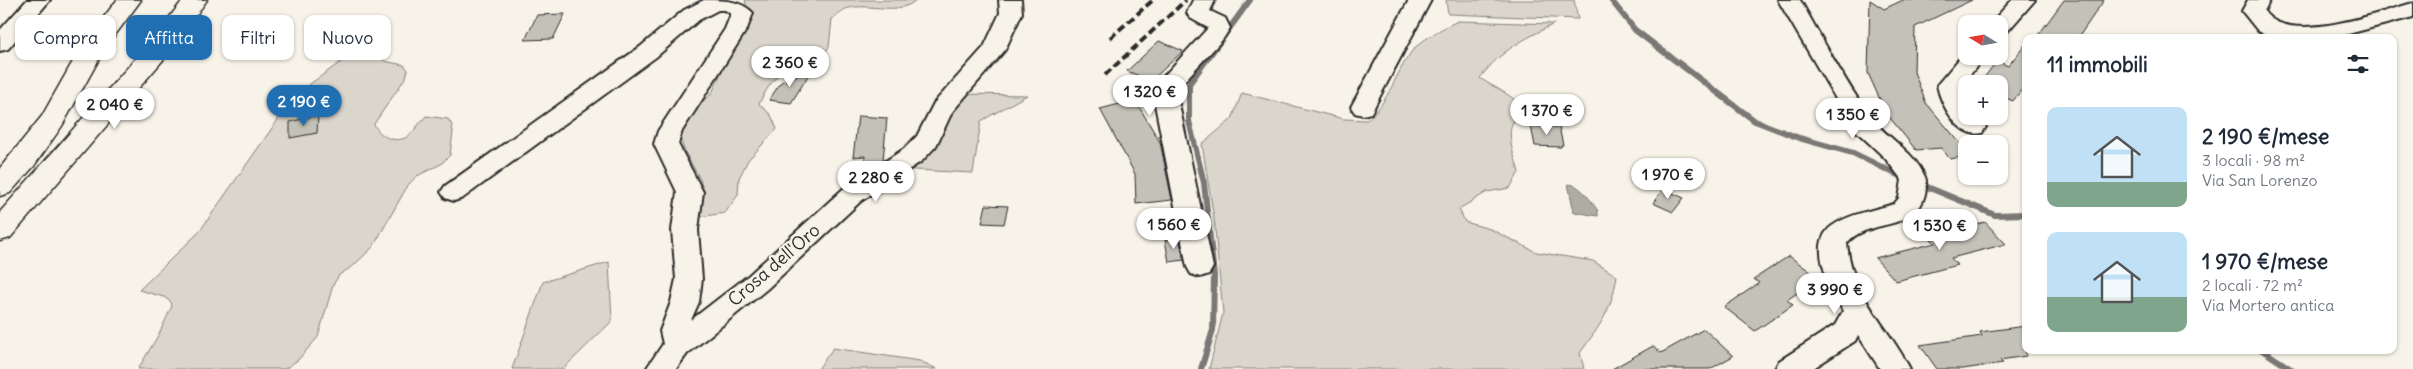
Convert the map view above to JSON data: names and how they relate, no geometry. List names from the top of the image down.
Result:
{
  "streets": {
    "street": ["Crosa dell'Oro"]
  },
  "north": "left",
  "page": {
    "map_buttons": ["+", "−"],
    "chip": [
      "Compra",
      "Affitta",
      "Filtri",
      "Nuovo"
    ],
    "heading": "11 immobili",
    "price": [
      "2 360 €",
      "1 320 €",
      "2 190 €",
      "2 040 €",
      "1 370 €",
      "1 350 €",
      "1 970 €",
      "2 280 €",
      "1 560 €",
      "1 530 €",
      "3 990 €"
    ],
    "list": [
      {
        "name": "2 190 €/mese",
        "note": "3 locali · 98 m² · Via San Lorenzo"
      },
      {
        "name": "1 970 €/mese",
        "note": "2 locali · 72 m² · Via Mortero antica"
      }
    ]
  }
}
